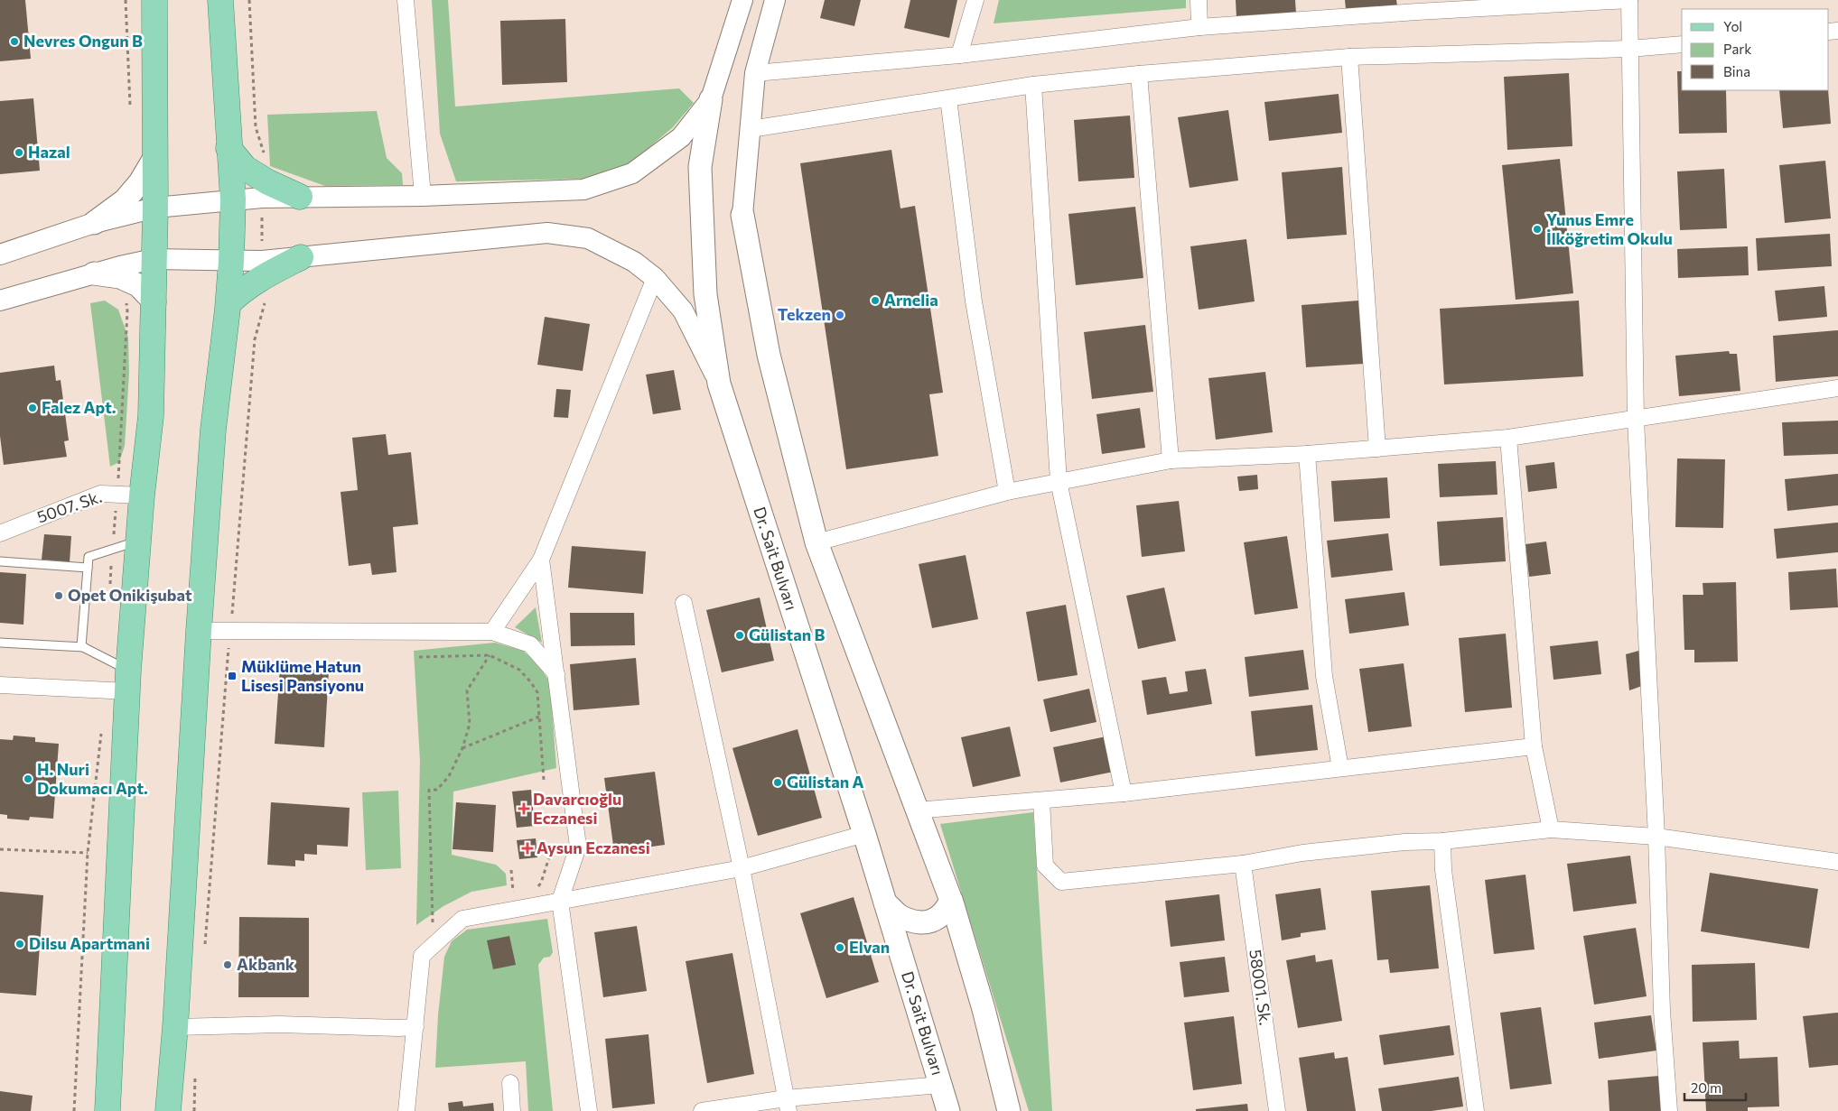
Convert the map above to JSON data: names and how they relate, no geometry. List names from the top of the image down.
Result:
{
  "streets": {
    "main road": ["Dr. Sait Bulvarı"],
    "street": ["5007. Sk.", "58001. Sk."]
  },
  "places": {
    "other": [
      "Nevres Ongun B",
      "Hazal",
      "Yunus Emre İlköğretim Okulu",
      "Arnelia",
      "Tekzen",
      "Falez Apt.",
      "Opet Onikişubat",
      "Gülistan B",
      "H. Nuri Dokumacı Apt.",
      "Gülistan A",
      "Dilsu Apartmani",
      "Elvan",
      "Akbank"
    ],
    "transit": ["Müklüme Hatun Lisesi Pansiyonu"],
    "health": ["Davarcıoğlu Eczanesi", "Aysun Eczanesi"]
  },
  "legend": ["Yol", "Park", "Bina"],
  "scale_bar": "20 m"
}
